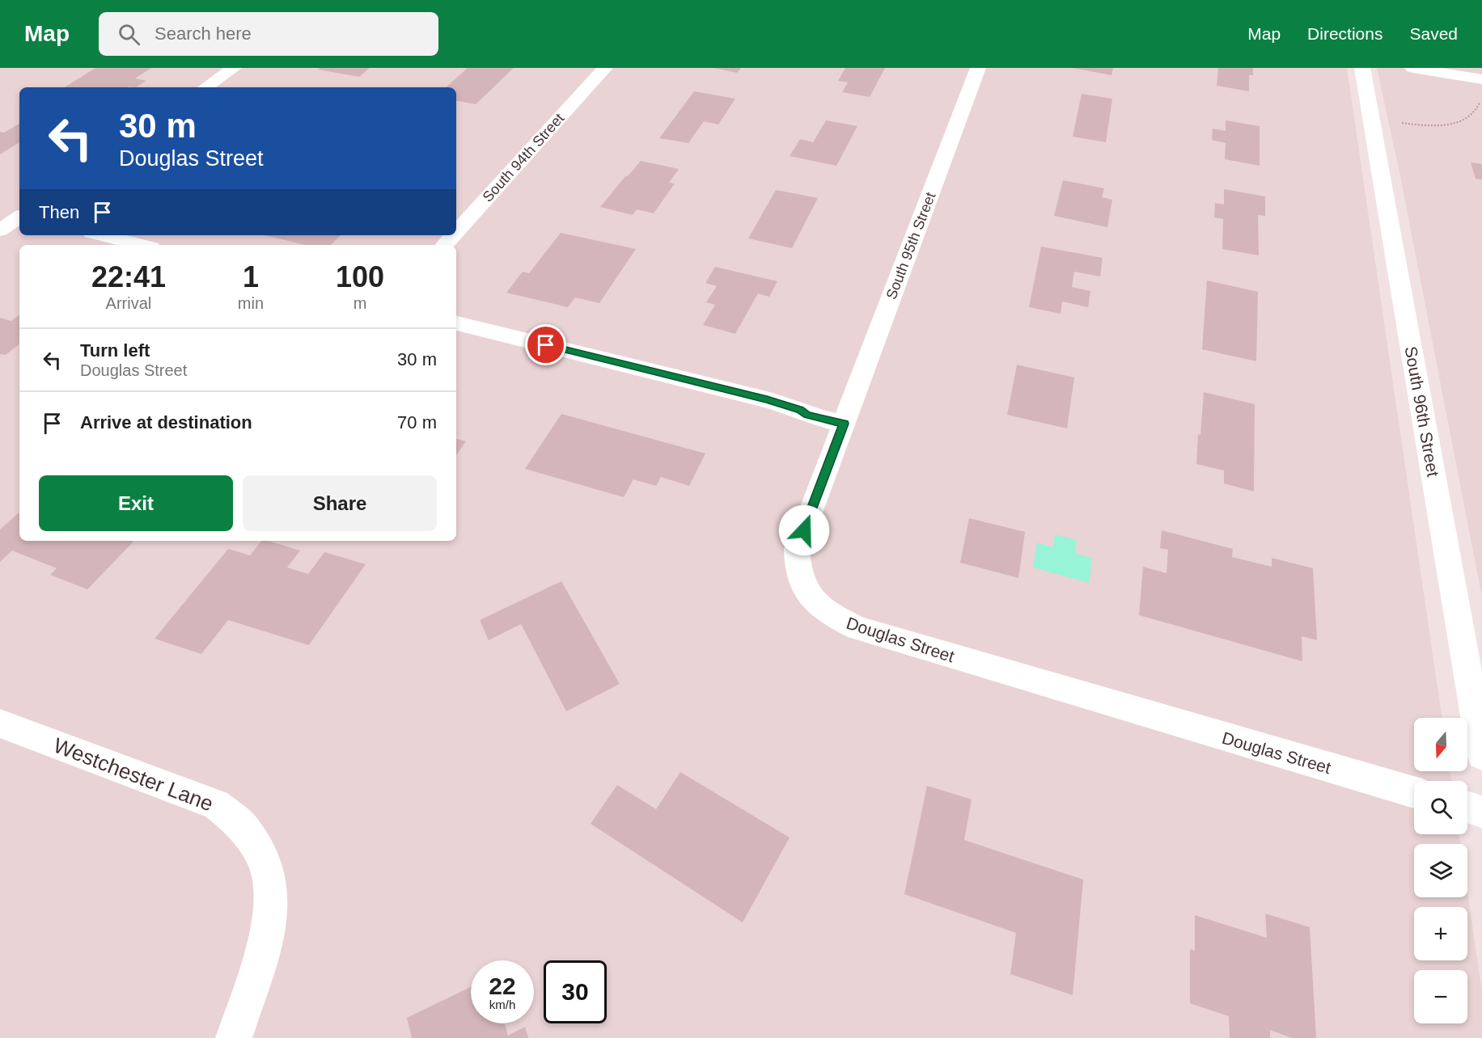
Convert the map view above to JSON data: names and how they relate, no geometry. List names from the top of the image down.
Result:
{
  "streets": {
    "street": [
      "South 94th Street",
      "South 95th Street",
      "South 96th Street",
      "Douglas Street",
      "Westchester Lane"
    ]
  },
  "crossings": [
    ["South 95th Street", "Douglas Street"]
  ],
  "north": "bottom",
  "page": {
    "header": "Map",
    "search": "Search here",
    "nav": ["Map", "Directions", "Saved"],
    "turn": ["30 m", "Douglas Street"],
    "then": "Then",
    "eta": [
      "22:41",
      "Arrival",
      "1",
      "min",
      "100",
      "m"
    ],
    "list": [
      {
        "name": "Turn left",
        "note": "Douglas Street",
        "value": "30 m"
      },
      {
        "name": "Arrive at destination",
        "value": "70 m"
      }
    ],
    "buttons": ["Exit", "Share"],
    "map_buttons": ["+", "−"],
    "speed": "22 km/h",
    "limit": "30"
  }
}
